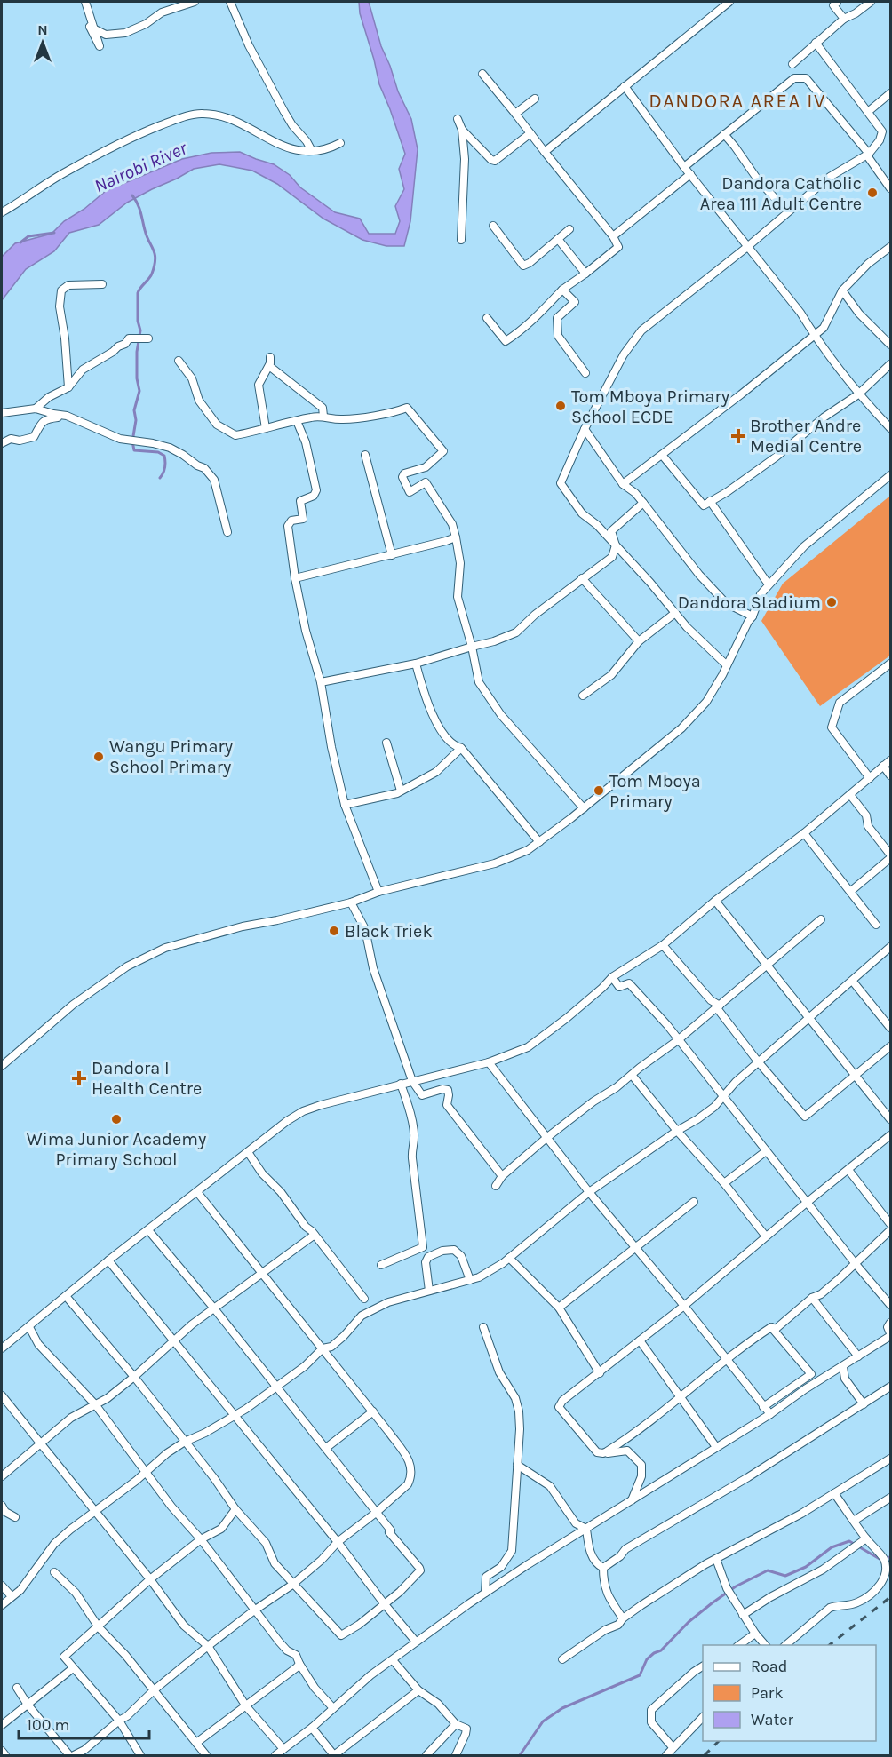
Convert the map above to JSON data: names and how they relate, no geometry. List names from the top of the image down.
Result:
{
  "districts": ["DANDORA AREA IV"],
  "water": ["Nairobi River"],
  "places": {
    "other": [
      "Dandora Catholic Area 111 Adult Centre",
      "Tom Mboya Primary School ECDE",
      "Dandora Stadium",
      "Wangu Primary School Primary",
      "Tom Mboya Primary",
      "Black Triek",
      "Wima Junior Academy Primary School"
    ],
    "health": ["Brother Andre Medial Centre", "Dandora I Health Centre"]
  },
  "legend": ["Road", "Park", "Water"],
  "scale_bar": "100 m",
  "north": "top"
}
